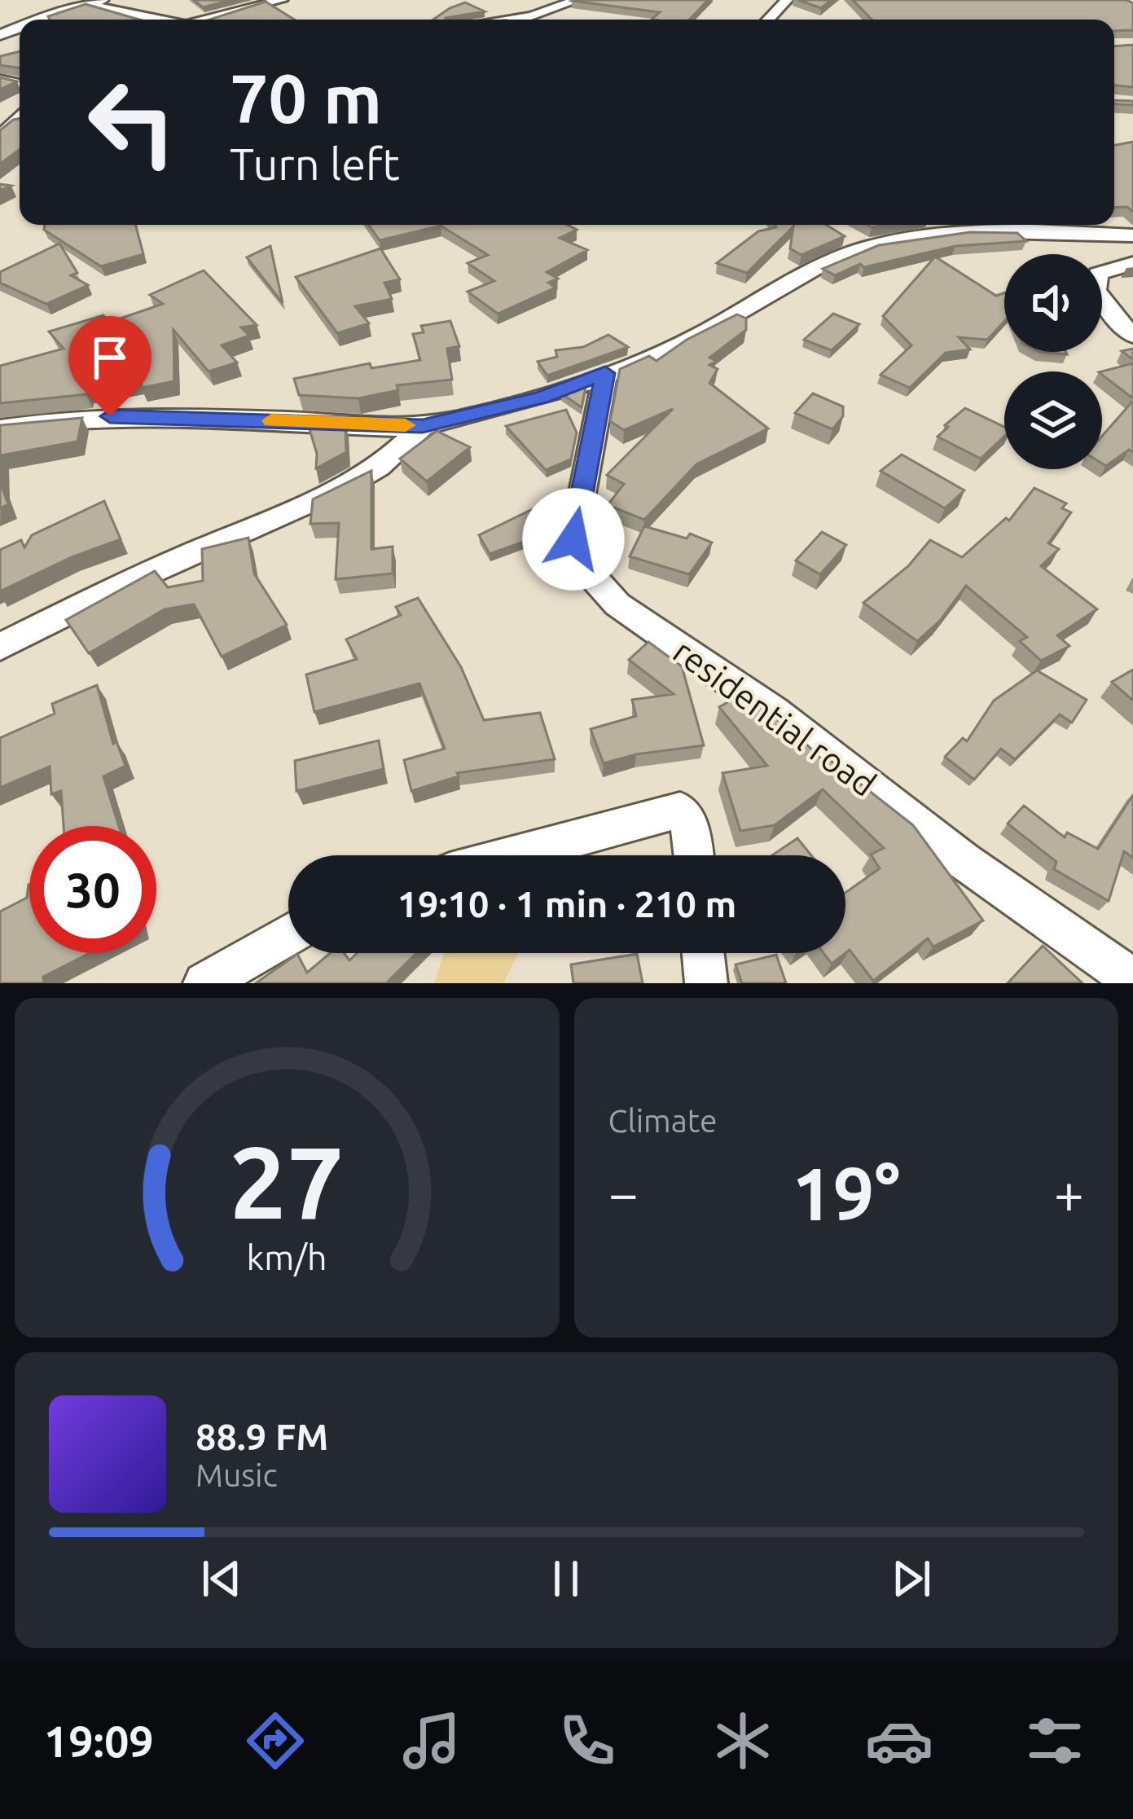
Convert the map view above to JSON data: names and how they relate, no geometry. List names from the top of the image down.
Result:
{
  "streets": {
    "street": ["residential road"]
  },
  "page": {
    "turn": ["70 m", "Turn left"],
    "limit": "30",
    "trip": "19:10 · 1 min · 210 m",
    "tile": "Climate",
    "heat": ["−", "19°", "+"],
    "song": ["88.9 FM", "Music"],
    "tabs": "19:09",
    "gauge": ["27", "km/h"]
  }
}
